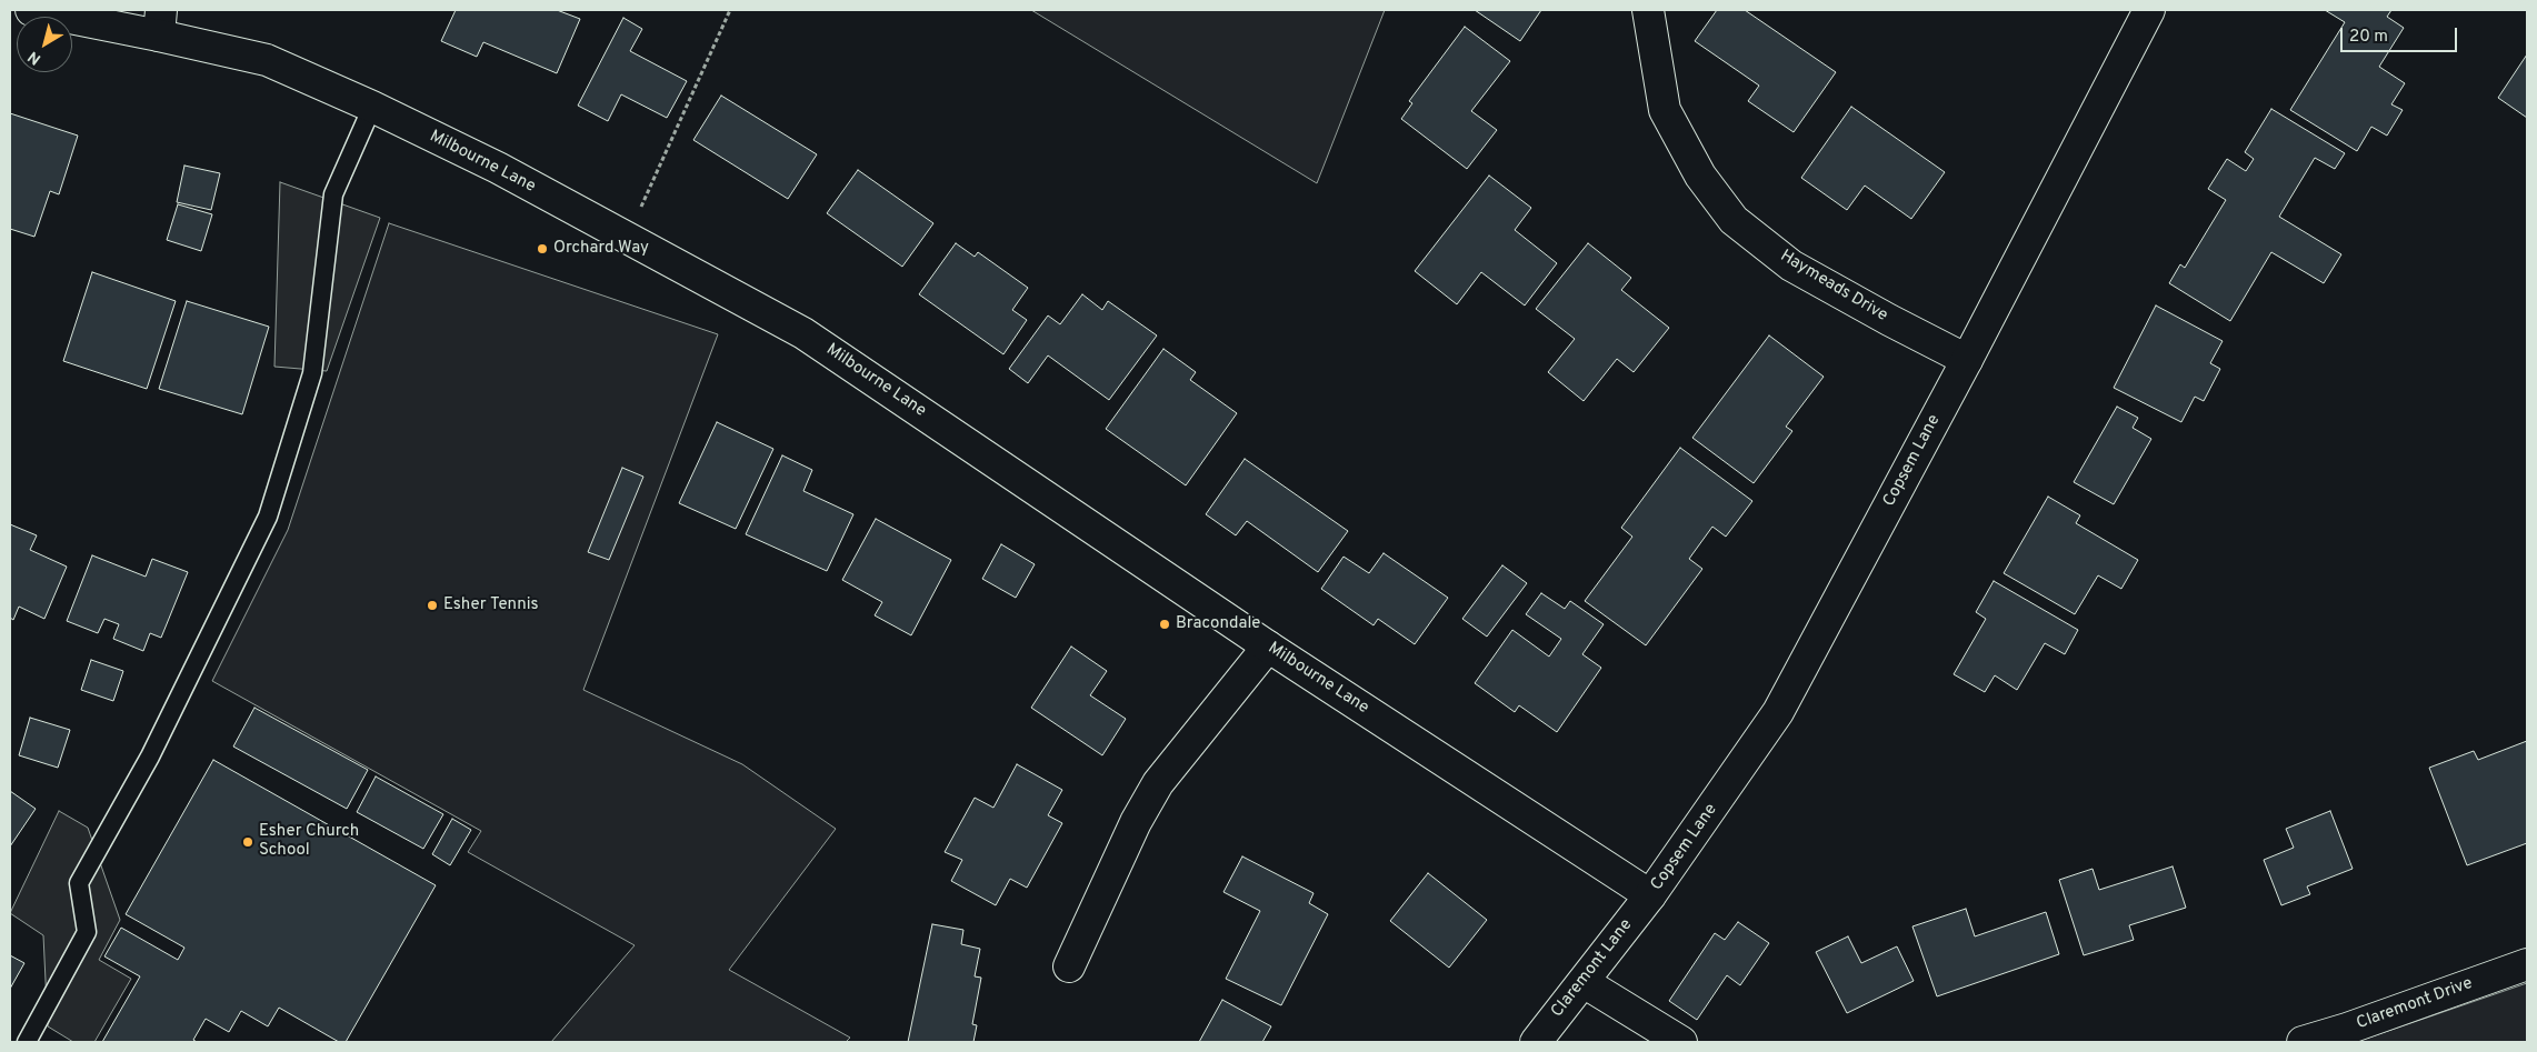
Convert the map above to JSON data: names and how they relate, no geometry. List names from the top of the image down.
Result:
{
  "streets": {
    "street": [
      "Milbourne Lane",
      "Haymeads Drive",
      "Copsem Lane",
      "Claremont Lane",
      "Claremont Drive"
    ]
  },
  "crossings": [
    ["Milbourne Lane", "Copsem Lane"],
    ["Milbourne Lane", "Claremont Lane"],
    ["Haymeads Drive", "Copsem Lane"],
    ["Copsem Lane", "Claremont Lane"]
  ],
  "places": [
    "Orchard Way",
    "Esher Tennis",
    "Bracondale",
    "Esher Church School"
  ],
  "scale_bar": "20 m",
  "north": "bottom left"
}
